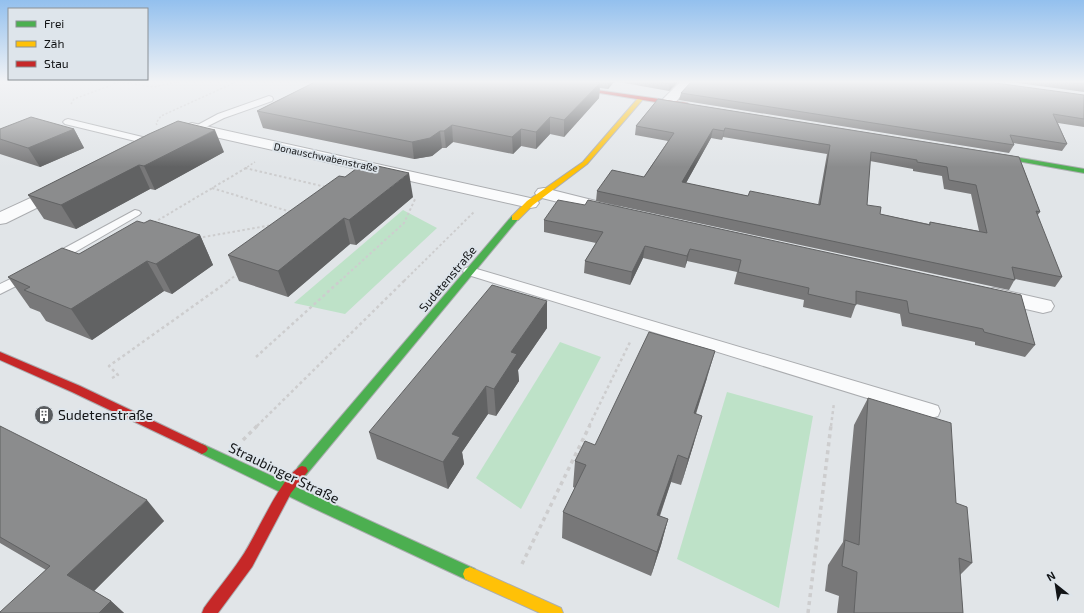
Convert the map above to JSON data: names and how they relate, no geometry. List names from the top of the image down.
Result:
{
  "streets": {
    "street": ["Donauschwabenstraße", "Sudetenstraße", "Straubinger Straße"]
  },
  "crossings": [
    ["Donauschwabenstraße", "Sudetenstraße"],
    ["Sudetenstraße", "Straubinger Straße"]
  ],
  "places": {
    "building": ["Sudetenstraße"]
  },
  "legend": ["Frei", "Zäh", "Stau"],
  "north": "top left"
}
